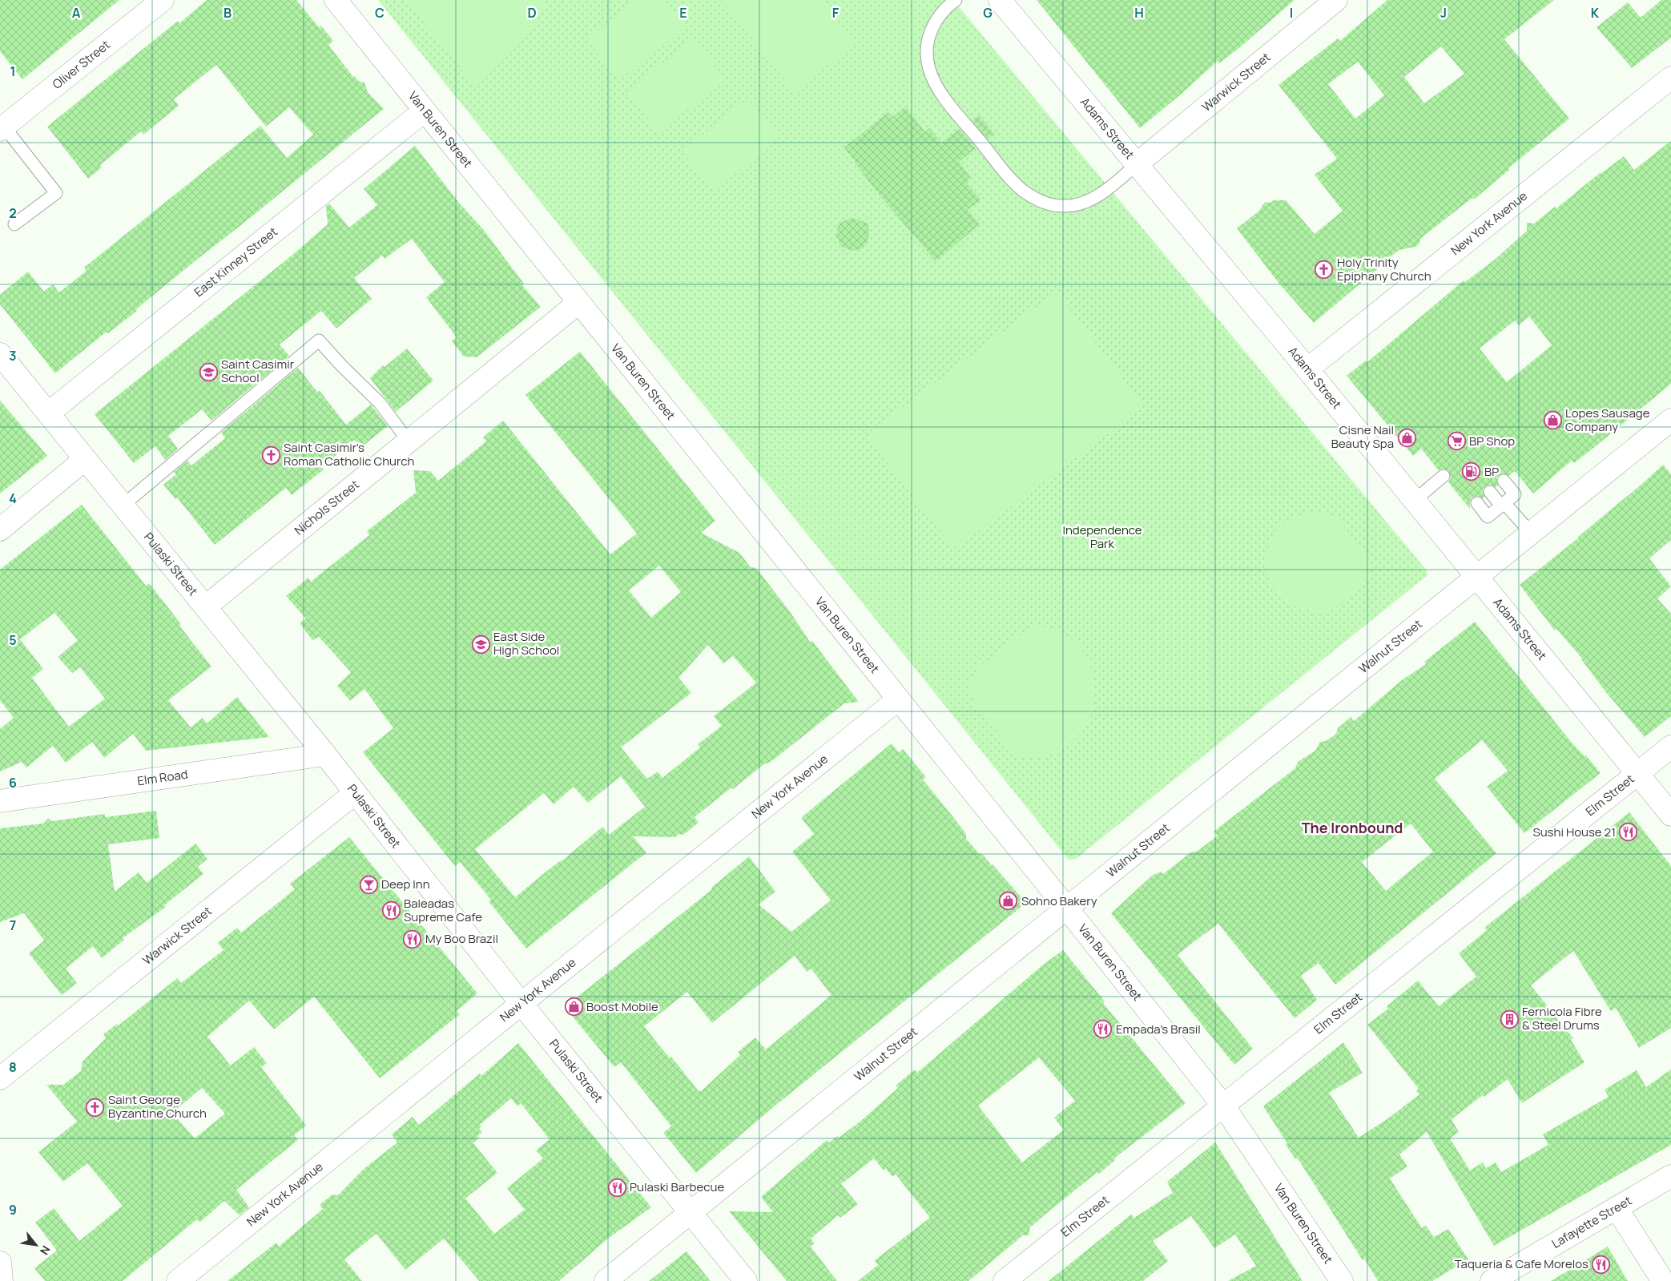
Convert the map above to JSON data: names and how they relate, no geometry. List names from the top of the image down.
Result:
{
  "streets": {
    "street": [
      "Oliver Street",
      "Warwick Street",
      "Adams Street",
      "Van Buren Street",
      "New York Avenue",
      "East Kinney Street",
      "Nichols Street",
      "Pulaski Street",
      "Walnut Street",
      "Elm Road",
      "Elm Street",
      "Lafayette Street"
    ]
  },
  "crossings": [
    ["Warwick Street", "Adams Street"],
    ["Warwick Street", "Pulaski Street"],
    ["Adams Street", "New York Avenue"],
    ["Adams Street", "Walnut Street"],
    ["Adams Street", "Elm Street"],
    ["Van Buren Street", "New York Avenue"],
    ["Van Buren Street", "East Kinney Street"],
    ["Van Buren Street", "Nichols Street"],
    ["Van Buren Street", "Walnut Street"],
    ["Van Buren Street", "Elm Street"],
    ["New York Avenue", "Pulaski Street"],
    ["East Kinney Street", "Pulaski Street"],
    ["Nichols Street", "Pulaski Street"],
    ["Pulaski Street", "Walnut Street"],
    ["Pulaski Street", "Elm Road"]
  ],
  "districts": ["The Ironbound"],
  "parks": ["Independence Park"],
  "places": {
    "church": ["Holy Trinity Epiphany Church", "Saint Casimir's Roman Catholic Church", "Saint George Byzantine Church"],
    "school or university": ["Saint Casimir School", "East Side High School"],
    "shop": [
      "Lopes Sausage Company",
      "Cisne Nail Beauty Spa",
      "Sohno Bakery",
      "Boost Mobile"
    ],
    "supermarket": ["BP Shop"],
    "fuel station": ["BP"],
    "restaurant": [
      "Sushi House 21",
      "Baleadas Supreme Cafe",
      "My Boo Brazil",
      "Empada's Brasil",
      "Pulaski Barbecue",
      "Taqueria & Cafe Morelos"
    ],
    "bar": ["Deep Inn"],
    "building": ["Fernicola Fibre & Steel Drums"]
  },
  "north": "bottom right",
  "grid": {
    "columns": [
      "A",
      "B",
      "C",
      "D",
      "E",
      "F",
      "G",
      "H",
      "I",
      "J",
      "K"
    ],
    "rows": [
      "1",
      "2",
      "3",
      "4",
      "5",
      "6",
      "7",
      "8",
      "9"
    ]
  }
}
